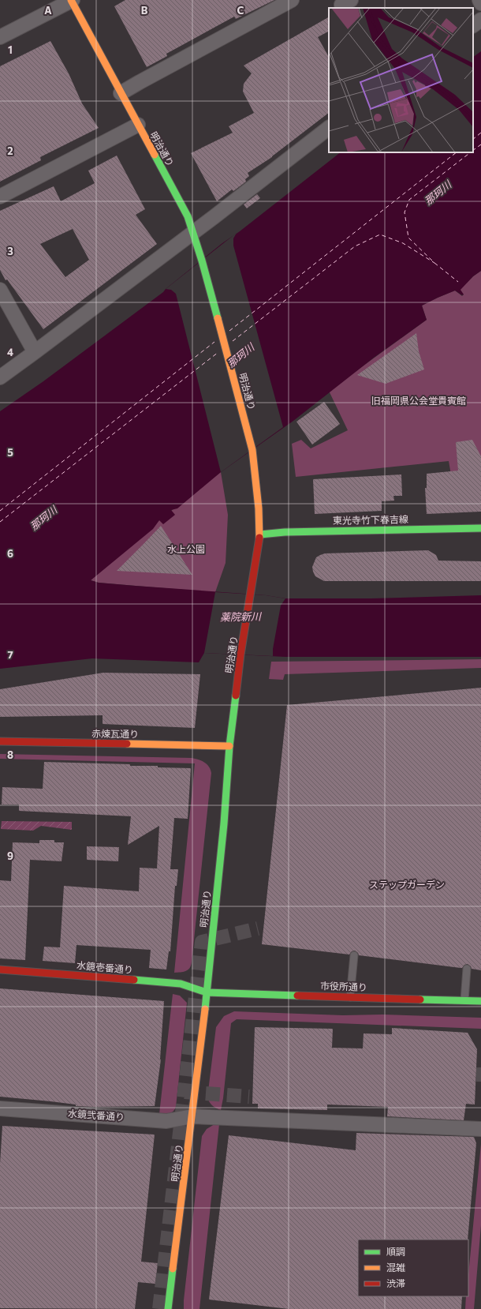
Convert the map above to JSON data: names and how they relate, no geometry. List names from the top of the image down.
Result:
{
  "streets": {
    "street": [
      "明治通り",
      "東光寺竹下春吉線",
      "赤煉瓦通り",
      "水鏡壱番通り",
      "市役所通り",
      "水鏡弐番通り"
    ]
  },
  "crossings": [
    ["明治通り", "東光寺竹下春吉線"],
    ["明治通り", "赤煉瓦通り"],
    ["明治通り", "水鏡壱番通り"],
    ["明治通り", "市役所通り"],
    ["明治通り", "水鏡弐番通り"],
    ["水鏡壱番通り", "市役所通り"]
  ],
  "water": ["那珂川", "薬院新川"],
  "parks": ["旧福岡県公会堂貴賓館", "水上公園", "ステップガーデン"],
  "legend": ["順調", "混雑", "渋滞"],
  "grid": {
    "columns": ["A", "B", "C"],
    "rows": [
      "1",
      "2",
      "3",
      "4",
      "5",
      "6",
      "7",
      "8",
      "9"
    ]
  }
}
